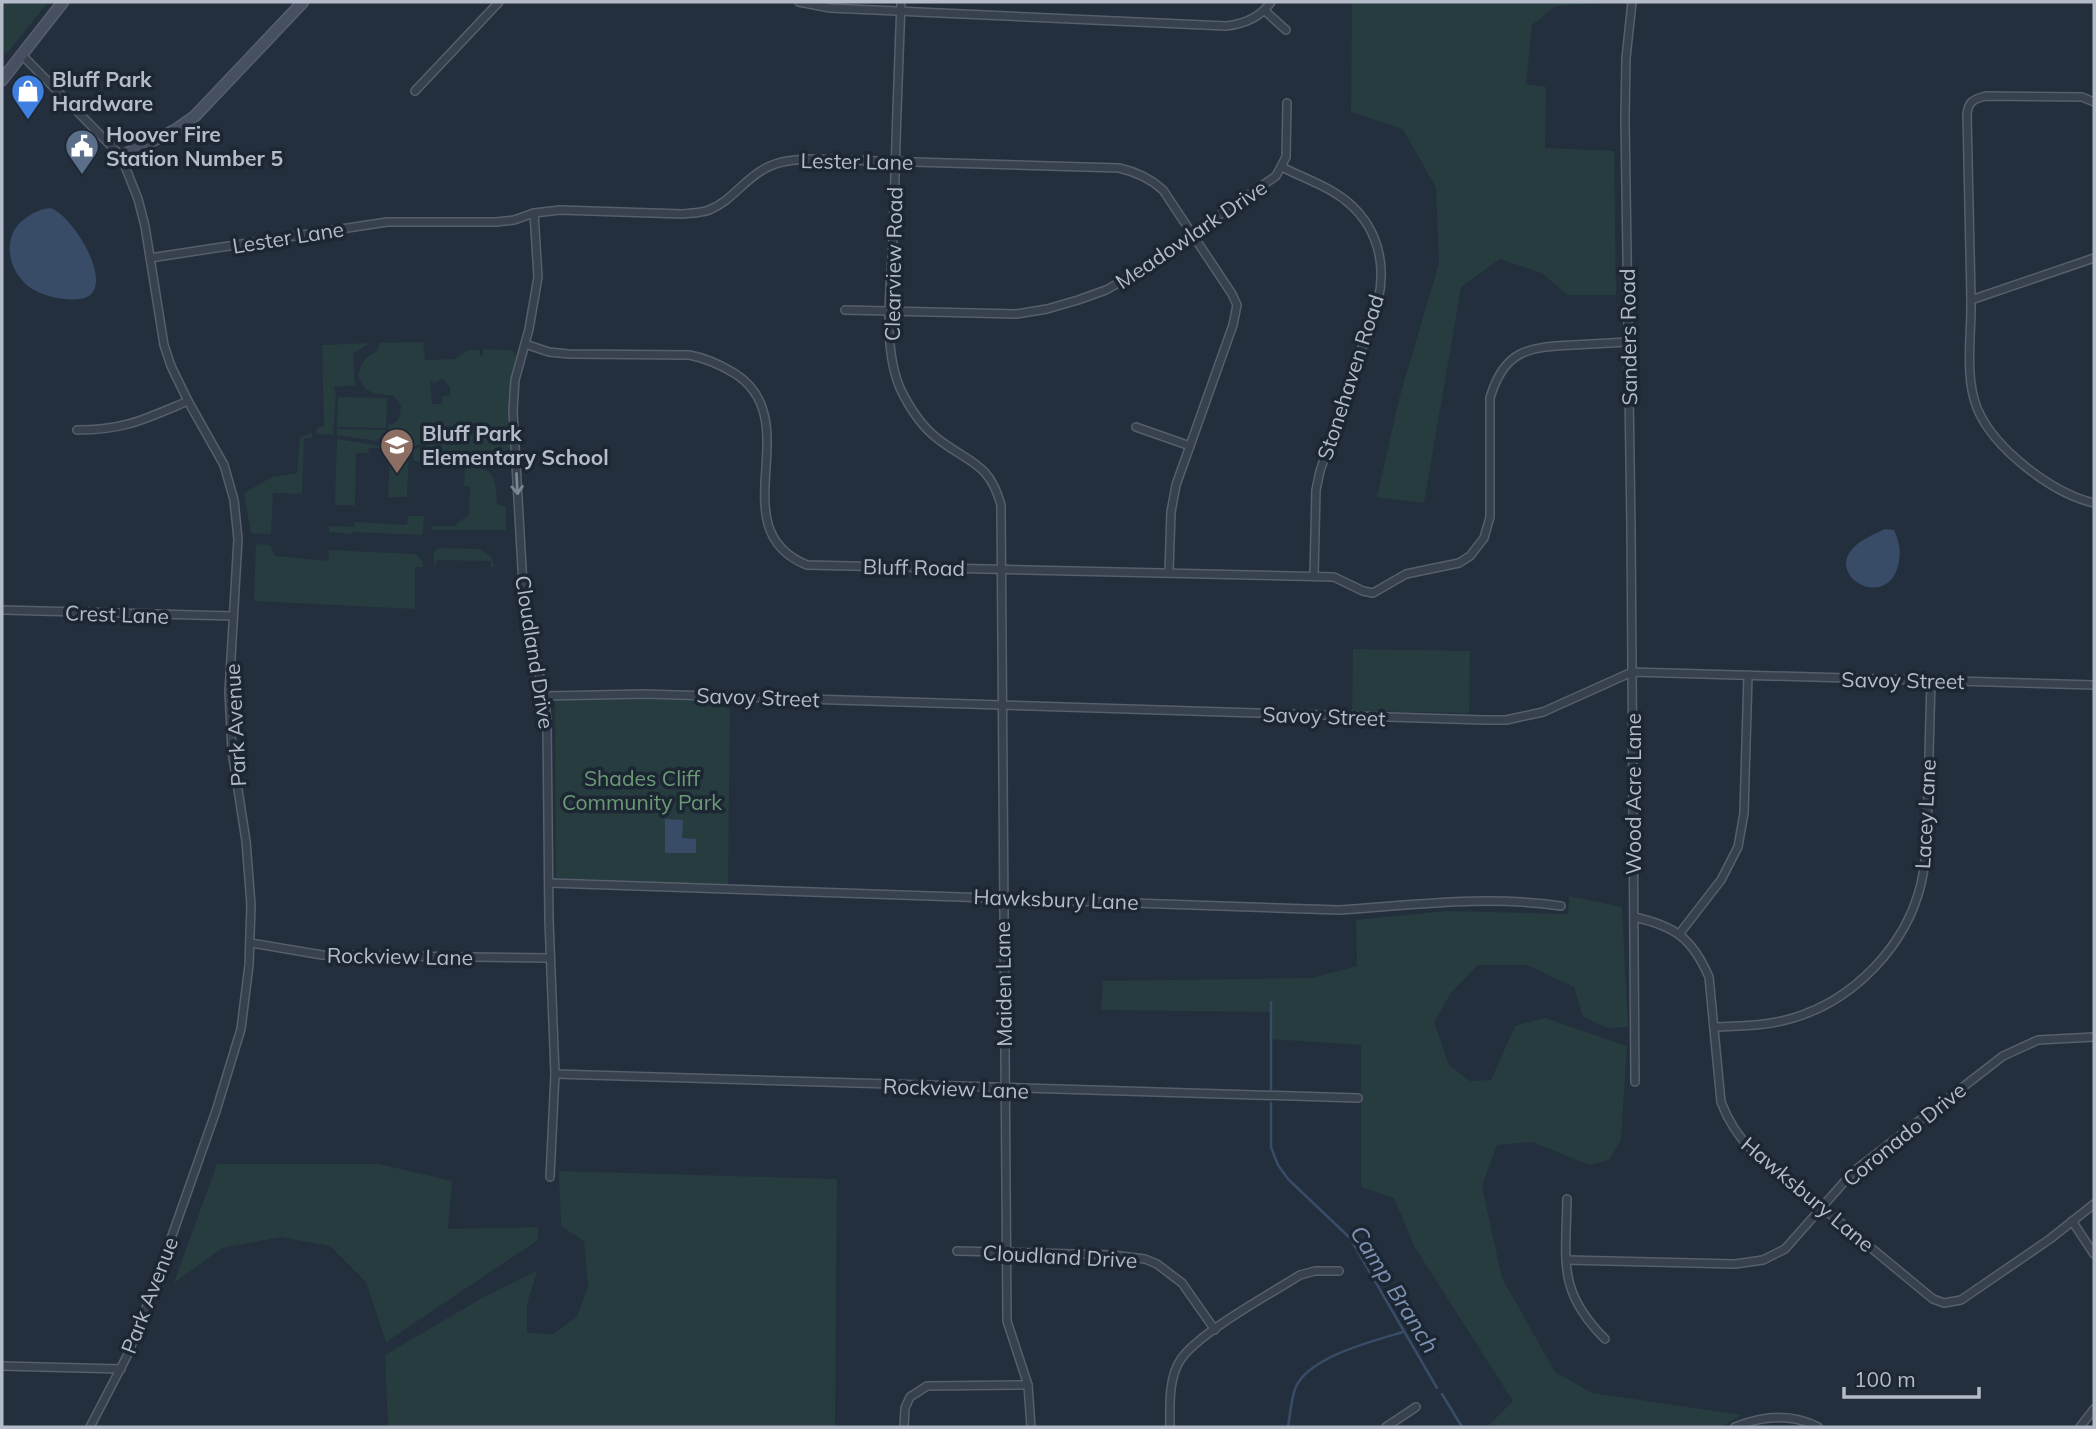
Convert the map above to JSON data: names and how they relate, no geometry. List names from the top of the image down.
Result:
{
  "streets": {
    "street": [
      "Lester Lane",
      "Meadowlark Drive",
      "Clearview Road",
      "Sanders Road",
      "Stonehaven Road",
      "Bluff Road",
      "Crest Lane",
      "Cloudland Drive",
      "Savoy Street",
      "Park Avenue",
      "Wood Acre Lane",
      "Lacey Lane",
      "Hawksbury Lane",
      "Rockview Lane",
      "Maiden Lane",
      "Coronado Drive"
    ]
  },
  "crossings": [
    ["Lester Lane", "Meadowlark Drive"],
    ["Lester Lane", "Clearview Road"],
    ["Lester Lane", "Bluff Road"],
    ["Lester Lane", "Cloudland Drive"],
    ["Lester Lane", "Park Avenue"],
    ["Meadowlark Drive", "Clearview Road"],
    ["Meadowlark Drive", "Stonehaven Road"],
    ["Clearview Road", "Bluff Road"],
    ["Clearview Road", "Savoy Street"],
    ["Clearview Road", "Maiden Lane"],
    ["Sanders Road", "Bluff Road"],
    ["Sanders Road", "Savoy Street"],
    ["Sanders Road", "Wood Acre Lane"],
    ["Stonehaven Road", "Bluff Road"],
    ["Bluff Road", "Cloudland Drive"],
    ["Crest Lane", "Park Avenue"],
    ["Cloudland Drive", "Savoy Street"],
    ["Cloudland Drive", "Hawksbury Lane"],
    ["Cloudland Drive", "Rockview Lane"],
    ["Cloudland Drive", "Maiden Lane"],
    ["Savoy Street", "Wood Acre Lane"],
    ["Savoy Street", "Lacey Lane"],
    ["Savoy Street", "Maiden Lane"],
    ["Park Avenue", "Rockview Lane"],
    ["Wood Acre Lane", "Hawksbury Lane"],
    ["Lacey Lane", "Hawksbury Lane"],
    ["Hawksbury Lane", "Maiden Lane"],
    ["Hawksbury Lane", "Coronado Drive"],
    ["Rockview Lane", "Maiden Lane"]
  ],
  "water": ["Camp Branch"],
  "parks": ["Shades Cliff Community Park"],
  "places": {
    "shop": ["Bluff Park Hardware"],
    "public building": ["Hoover Fire Station Number 5"],
    "school or university": ["Bluff Park Elementary School"]
  },
  "scale_bar": "100 m"
}
